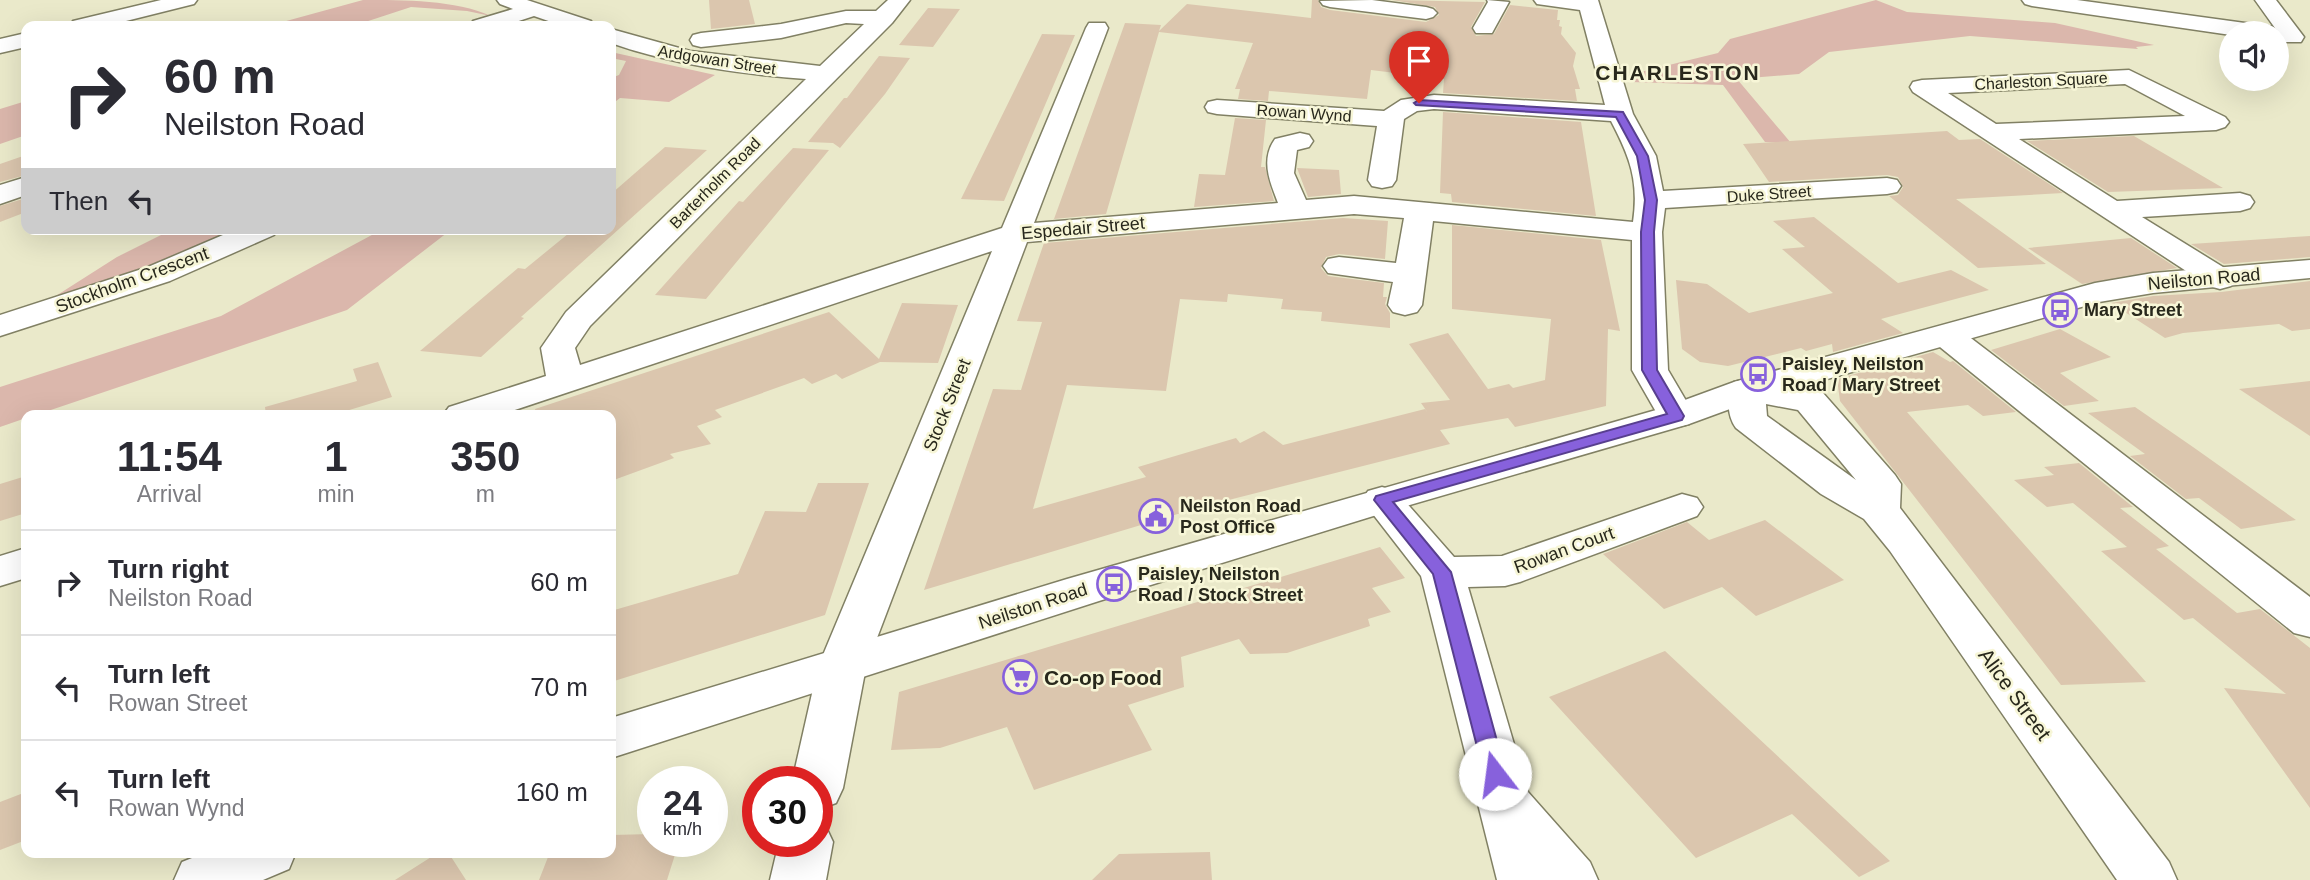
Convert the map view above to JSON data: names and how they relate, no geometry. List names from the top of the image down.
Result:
{
  "streets": {
    "street": [
      "Ardgowan Street",
      "Charleston Square",
      "Rowan Wynd",
      "Barterholm Road",
      "Duke Street",
      "Espedair Street",
      "Neilston Road",
      "Stockholm Crescent",
      "Stock Street",
      "Rowan Court",
      "Alice Street"
    ]
  },
  "crossings": [
    ["Ardgowan Street", "Barterholm Road"],
    ["Charleston Square", "Neilston Road"],
    ["Barterholm Road", "Espedair Street"],
    ["Espedair Street", "Stock Street"],
    ["Neilston Road", "Stock Street"],
    ["Neilston Road", "Alice Street"]
  ],
  "districts": ["CHARLESTON"],
  "places": {
    "bus stop": ["Mary Street", "Paisley, Neilston Road / Mary Street", "Paisley, Neilston Road / Stock Street"],
    "public building": ["Neilston Road Post Office"],
    "supermarket": ["Co-op Food"]
  },
  "page": {
    "turn": ["60 m", "Neilston Road"],
    "then": "Then",
    "eta": [
      "11:54",
      "Arrival",
      "1",
      "min",
      "350",
      "m"
    ],
    "list": [
      {
        "name": "Turn right",
        "note": "Neilston Road",
        "value": "60 m"
      },
      {
        "name": "Turn left",
        "note": "Rowan Street",
        "value": "70 m"
      },
      {
        "name": "Turn left",
        "note": "Rowan Wynd",
        "value": "160 m"
      }
    ],
    "speed": "24 km/h",
    "limit": "30"
  }
}
